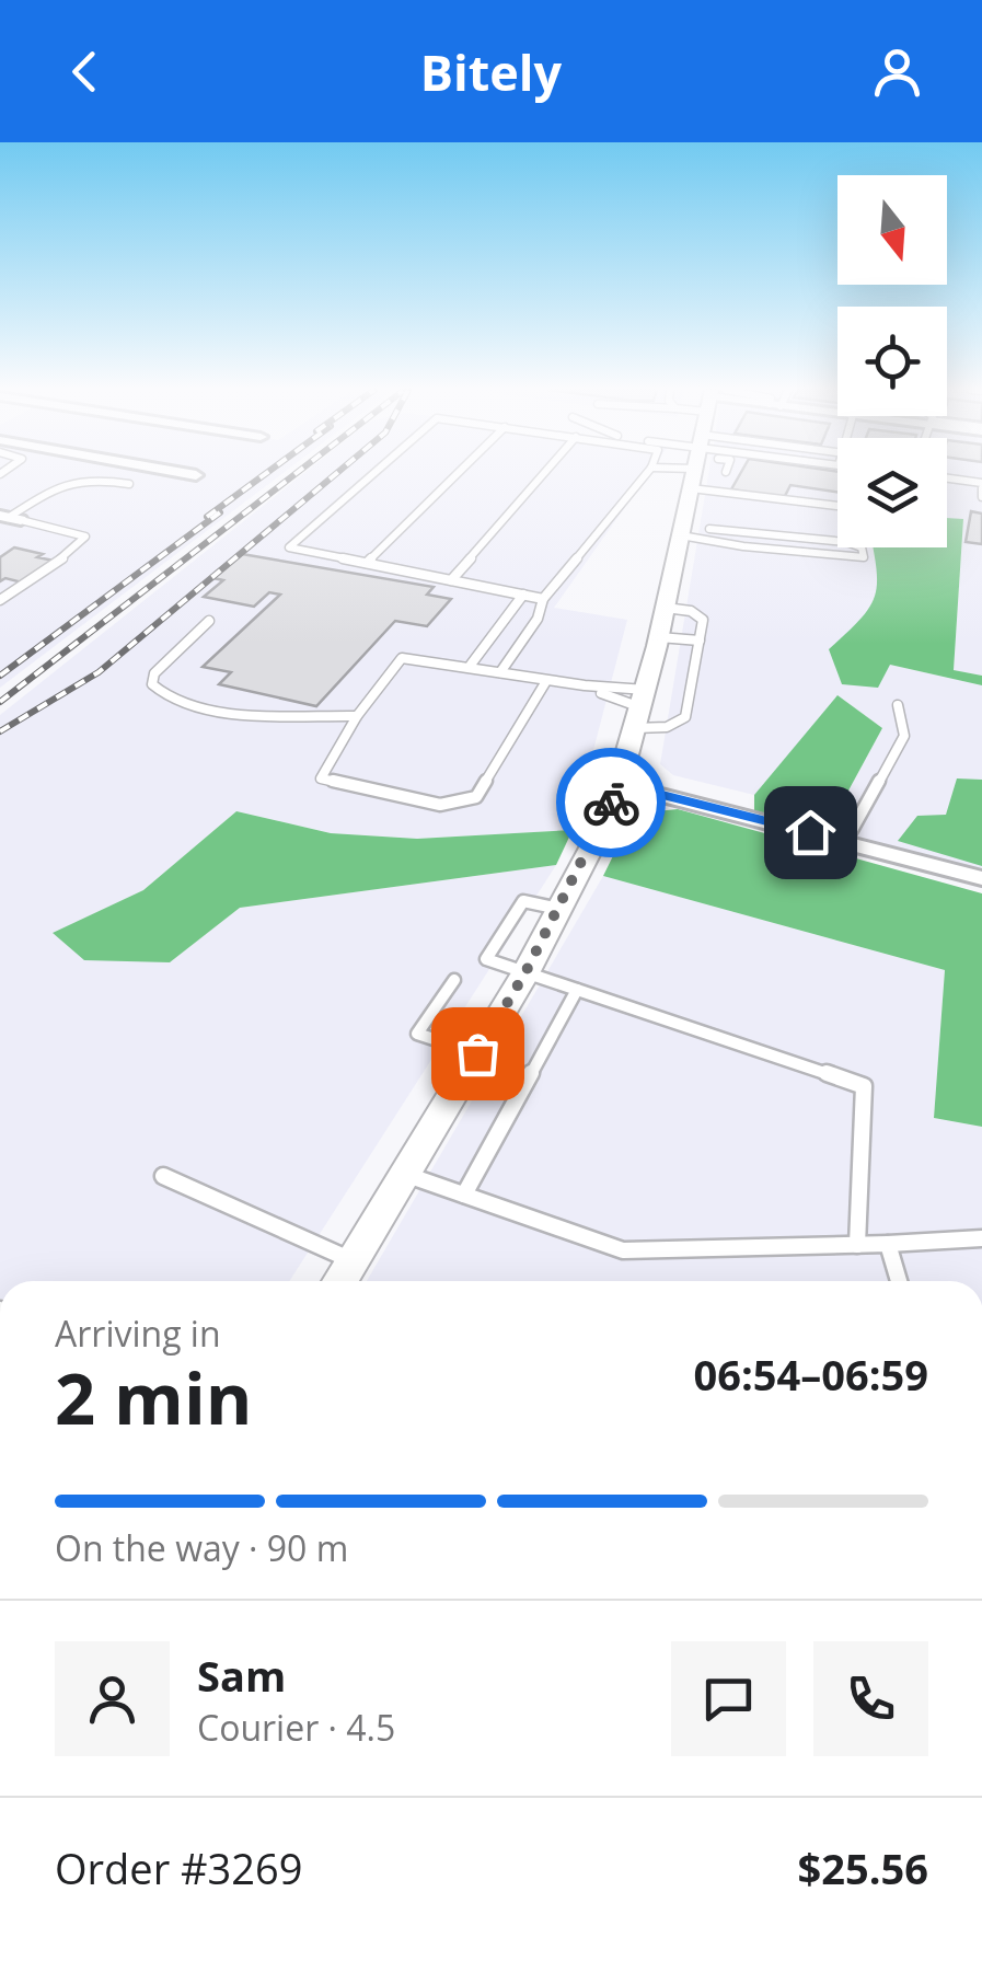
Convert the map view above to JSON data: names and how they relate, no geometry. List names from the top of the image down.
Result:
{
  "north": "bottom",
  "page": {
    "header": "Bitely",
    "heading": ["2 min", "Arriving in", "06:54–06:59"],
    "panel": [
      "Sam",
      "Courier · 4.5",
      "Order #3269",
      "$25.56"
    ],
    "bar": "On the way · 90 m"
  }
}
